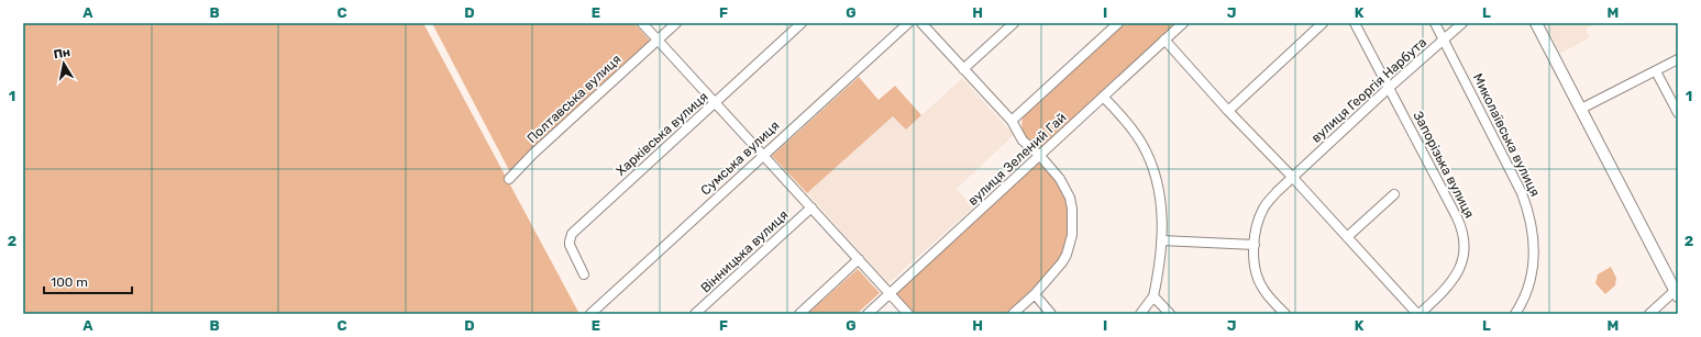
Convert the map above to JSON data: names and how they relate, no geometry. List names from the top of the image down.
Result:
{
  "streets": {
    "street": [
      "вулиця Георгія Нарбута",
      "Полтавська вулиця",
      "Харківська вулиця",
      "Миколаївська вулиця",
      "Сумська вулиця",
      "вулиця Зелений Гай",
      "Запорізька вулиця",
      "Вінницька вулиця"
    ]
  },
  "crossings": [
    ["вулиця Георгія Нарбута", "Миколаївська вулиця"],
    ["вулиця Георгія Нарбута", "Запорізька вулиця"]
  ],
  "scale_bar": "100 m",
  "north": "top",
  "grid": {
    "columns": [
      "A",
      "B",
      "C",
      "D",
      "E",
      "F",
      "G",
      "H",
      "I",
      "J",
      "K",
      "L",
      "M"
    ],
    "rows": ["1", "2"]
  }
}
